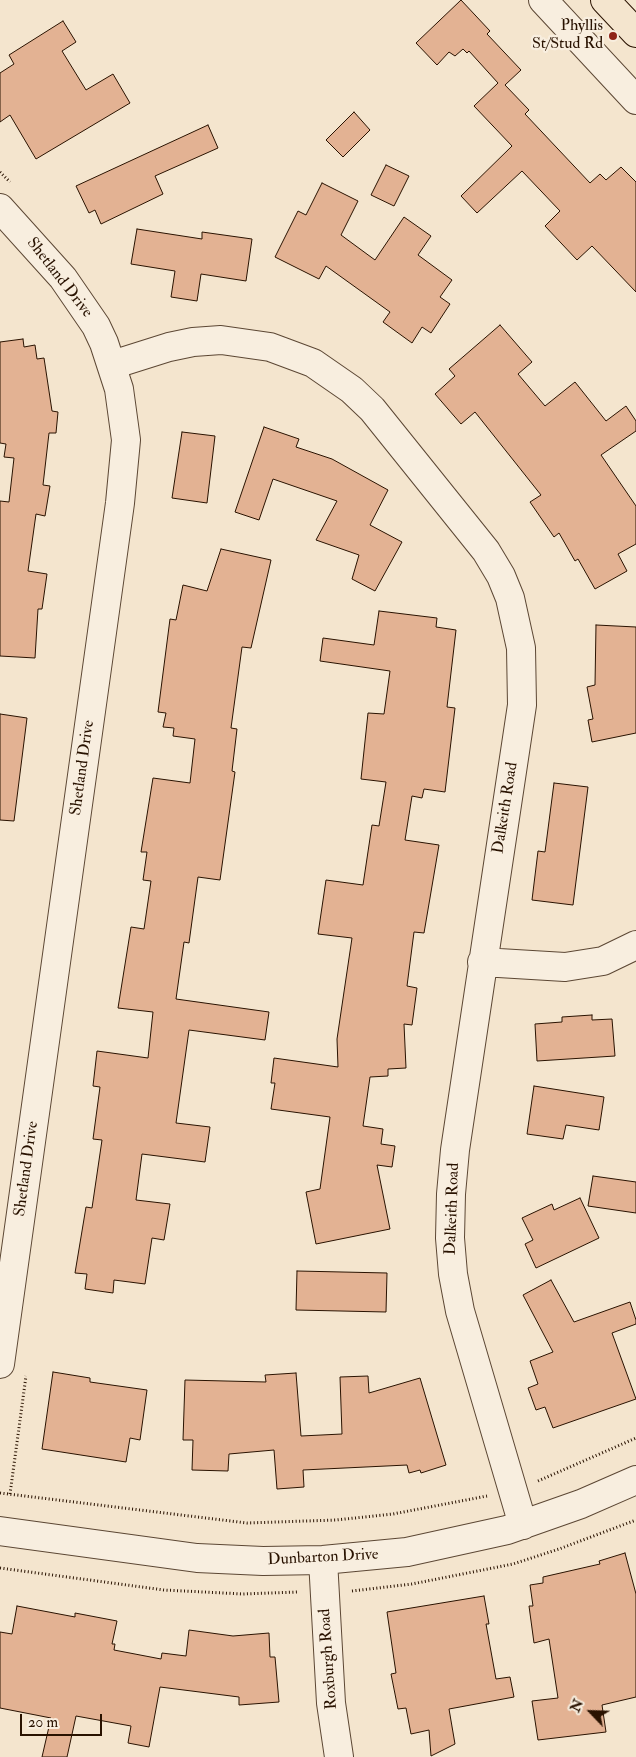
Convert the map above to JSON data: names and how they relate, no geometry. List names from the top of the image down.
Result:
{
  "streets": {
    "street": [
      "Shetland Drive",
      "Dalkeith Road",
      "Dunbarton Drive",
      "Roxburgh Road"
    ]
  },
  "crossings": [
    ["Shetland Drive", "Dalkeith Road"],
    ["Dalkeith Road", "Dunbarton Drive"],
    ["Dunbarton Drive", "Roxburgh Road"]
  ],
  "places": ["Phyllis St/Stud Rd"],
  "scale_bar": "20 m",
  "north": "top left"
}
